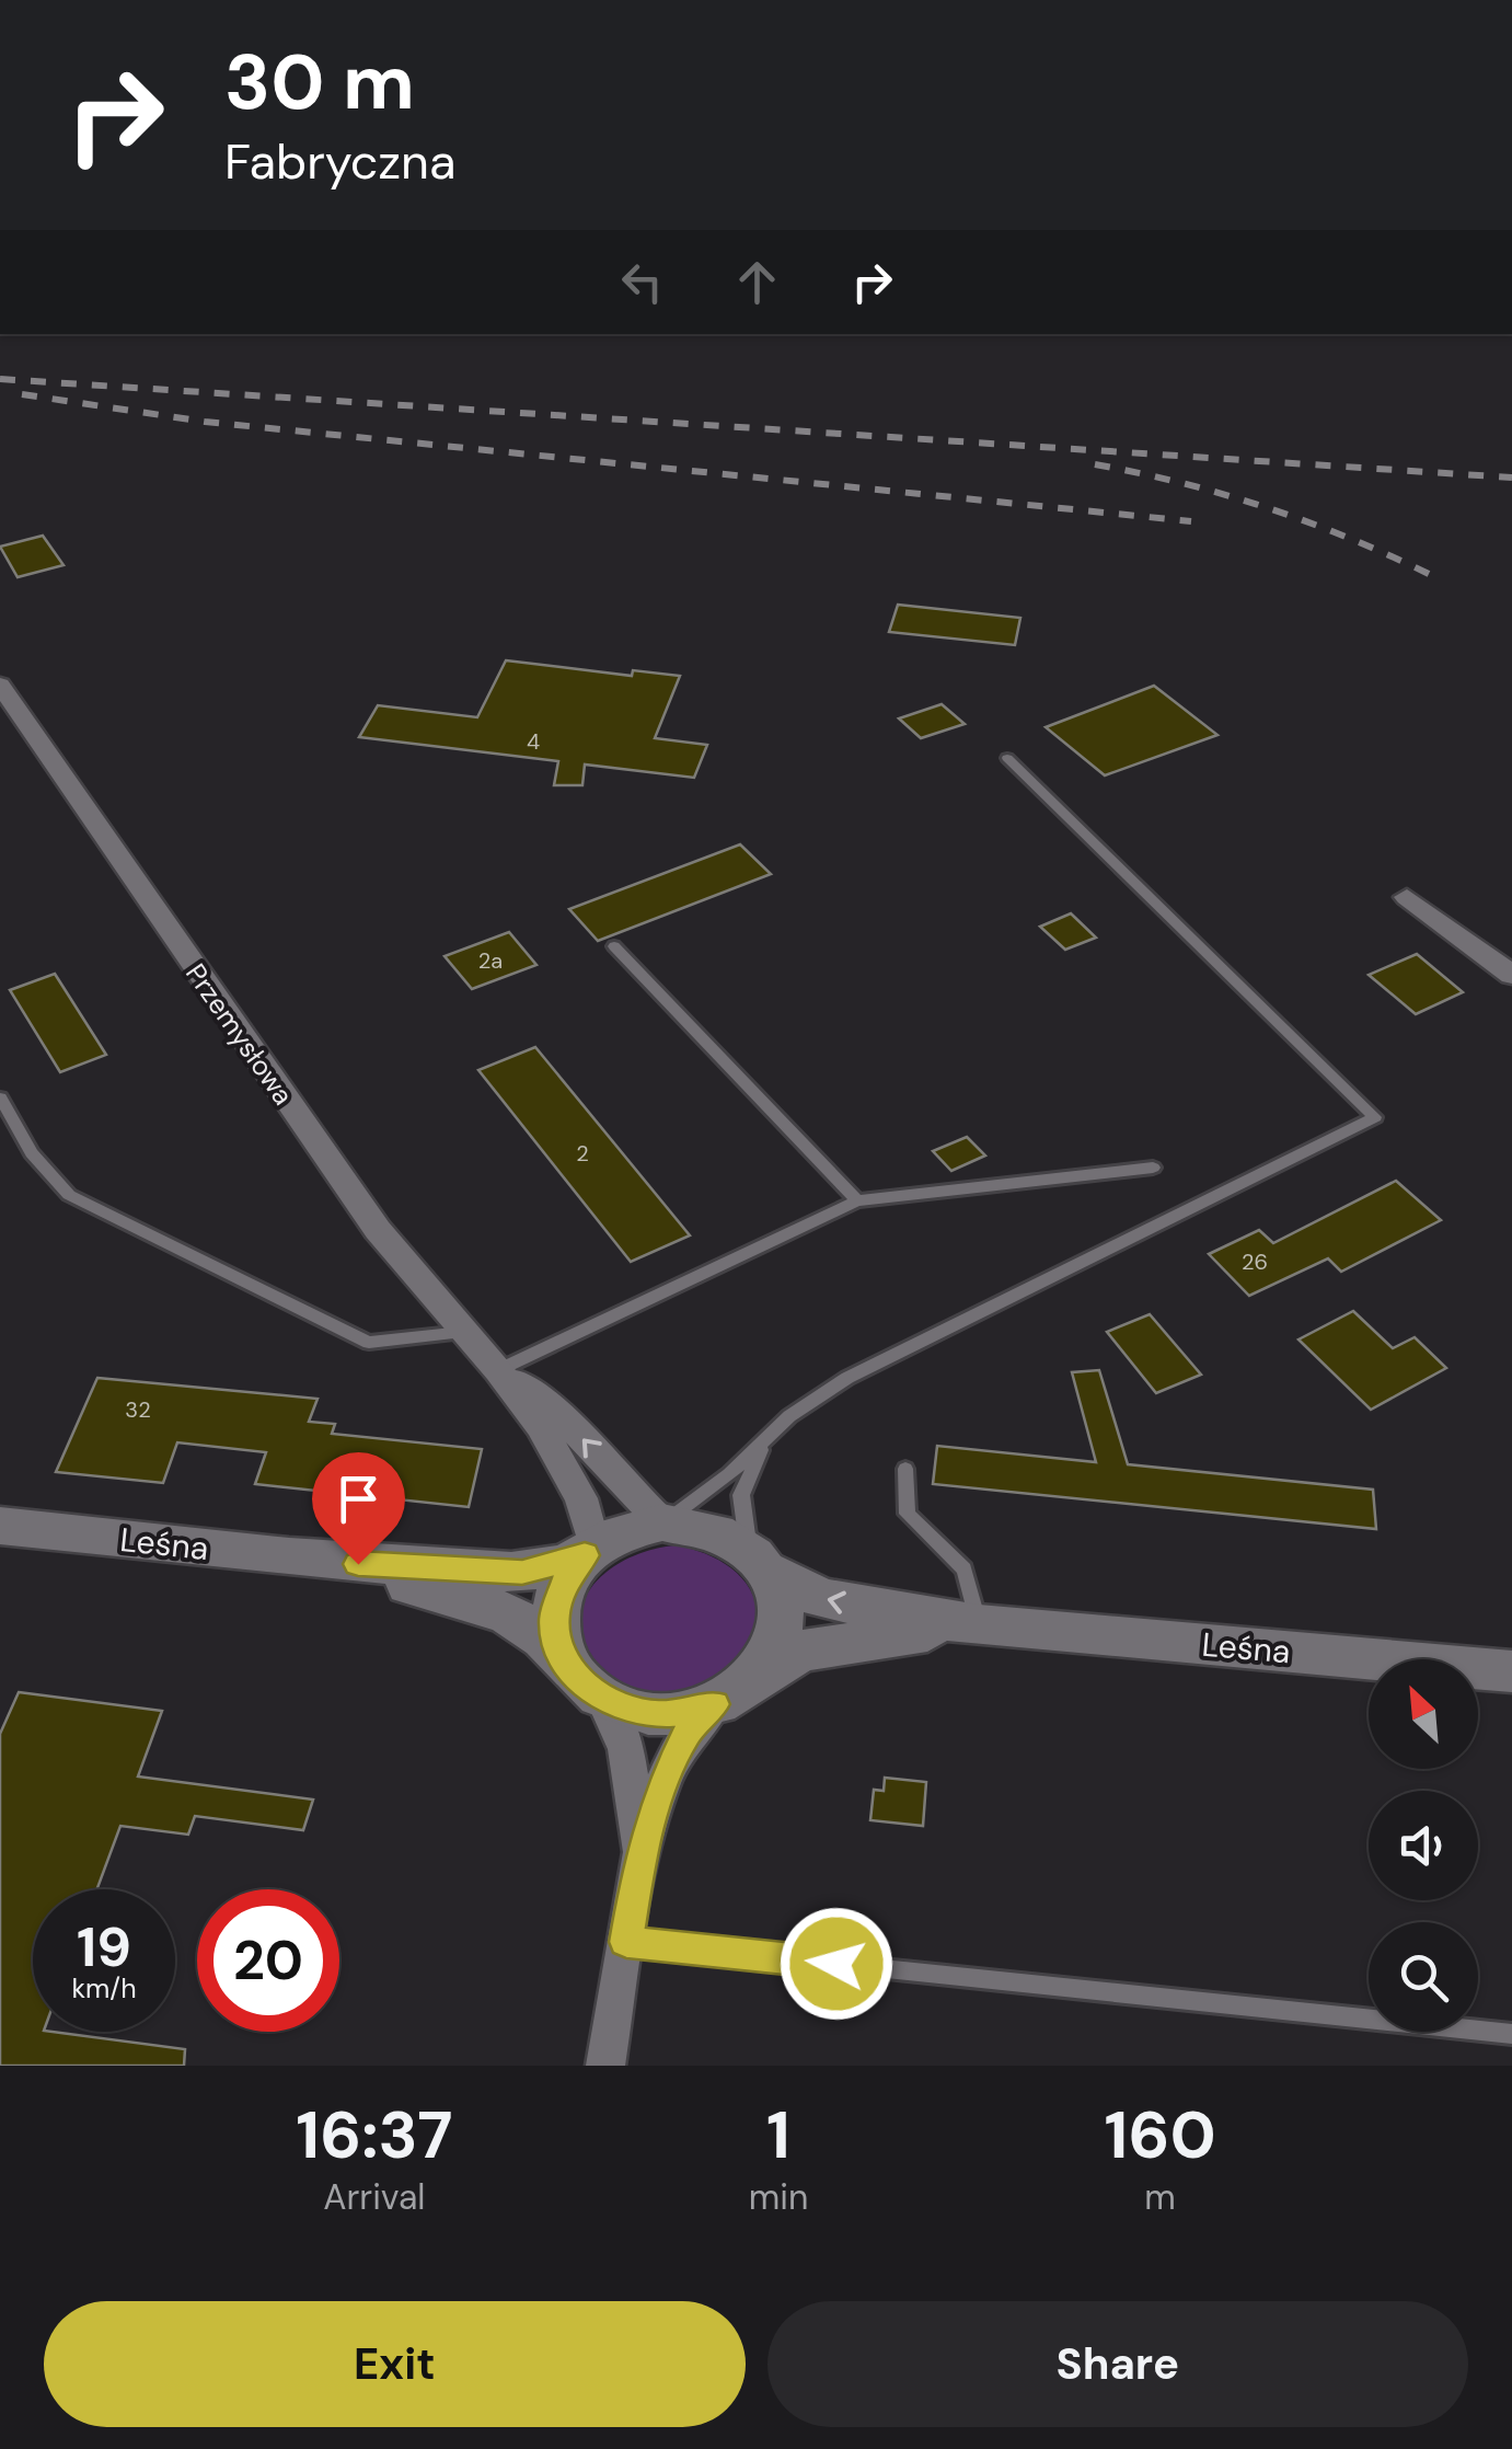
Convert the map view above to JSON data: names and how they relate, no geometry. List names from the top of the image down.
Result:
{
  "streets": {
    "street": ["Przemysłowa", "Leśna"]
  },
  "crossings": [
    ["Przemysłowa", "Leśna"]
  ],
  "house_numbers": [
    "4",
    "2a",
    "2",
    "26",
    "32"
  ],
  "north": "top left",
  "page": {
    "turn": ["30 m", "Fabryczna"],
    "speed": "19 km/h",
    "limit": "20",
    "eta": [
      "16:37",
      "Arrival",
      "1",
      "min",
      "160",
      "m"
    ],
    "buttons": ["Exit", "Share"]
  }
}
